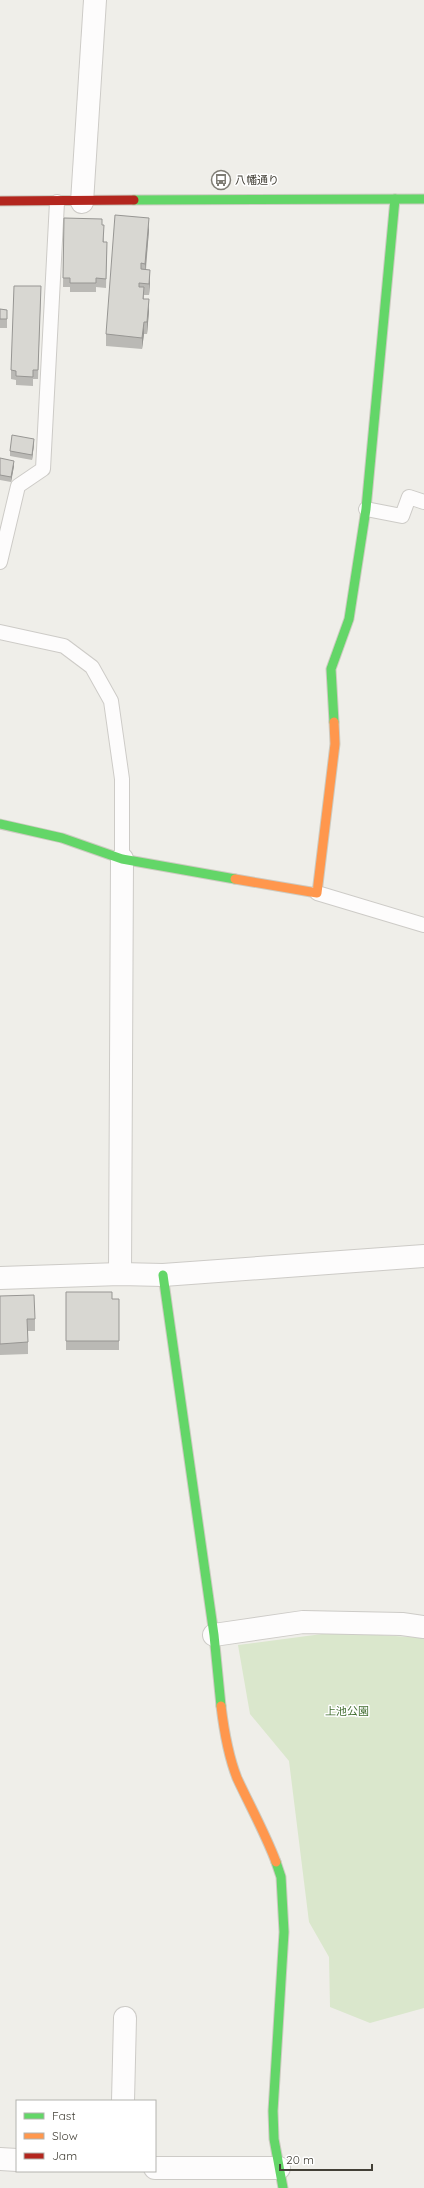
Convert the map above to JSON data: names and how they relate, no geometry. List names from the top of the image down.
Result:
{
  "parks": ["上池公園"],
  "places": {
    "bus stop": ["八幡通り"]
  },
  "legend": ["Fast", "Slow", "Jam"],
  "scale_bar": "20 m"
}
